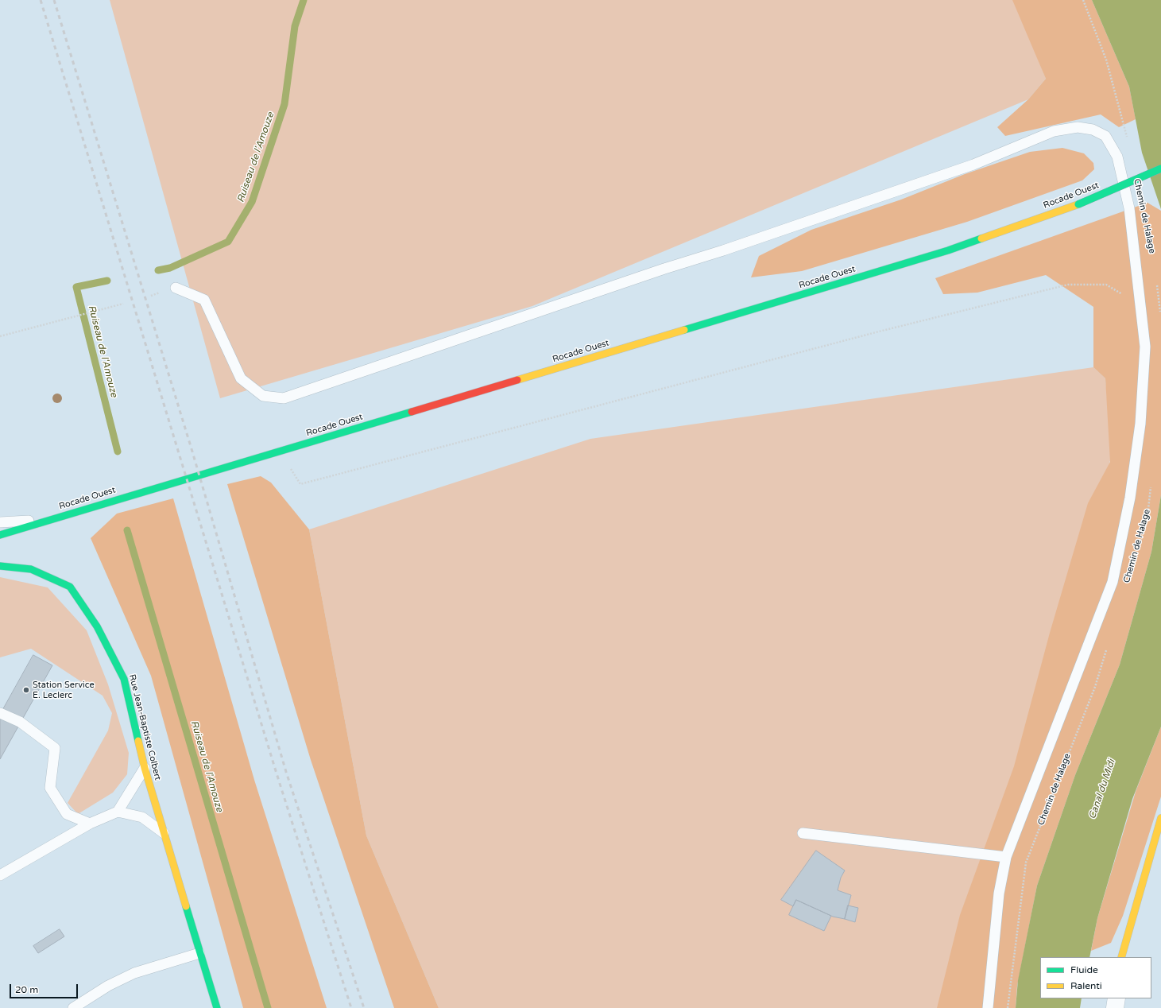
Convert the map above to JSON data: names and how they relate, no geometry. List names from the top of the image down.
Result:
{
  "streets": {
    "main road": ["Rocade Ouest", "Rue Jean-Baptiste Colbert"],
    "path": ["Chemin de Halage"]
  },
  "water": ["Ruiseau de l'Amouze", "Canal du Midi"],
  "places": ["Station Service E. Leclerc"],
  "legend": ["Fluide", "Ralenti"],
  "scale_bar": "20 m"
}
